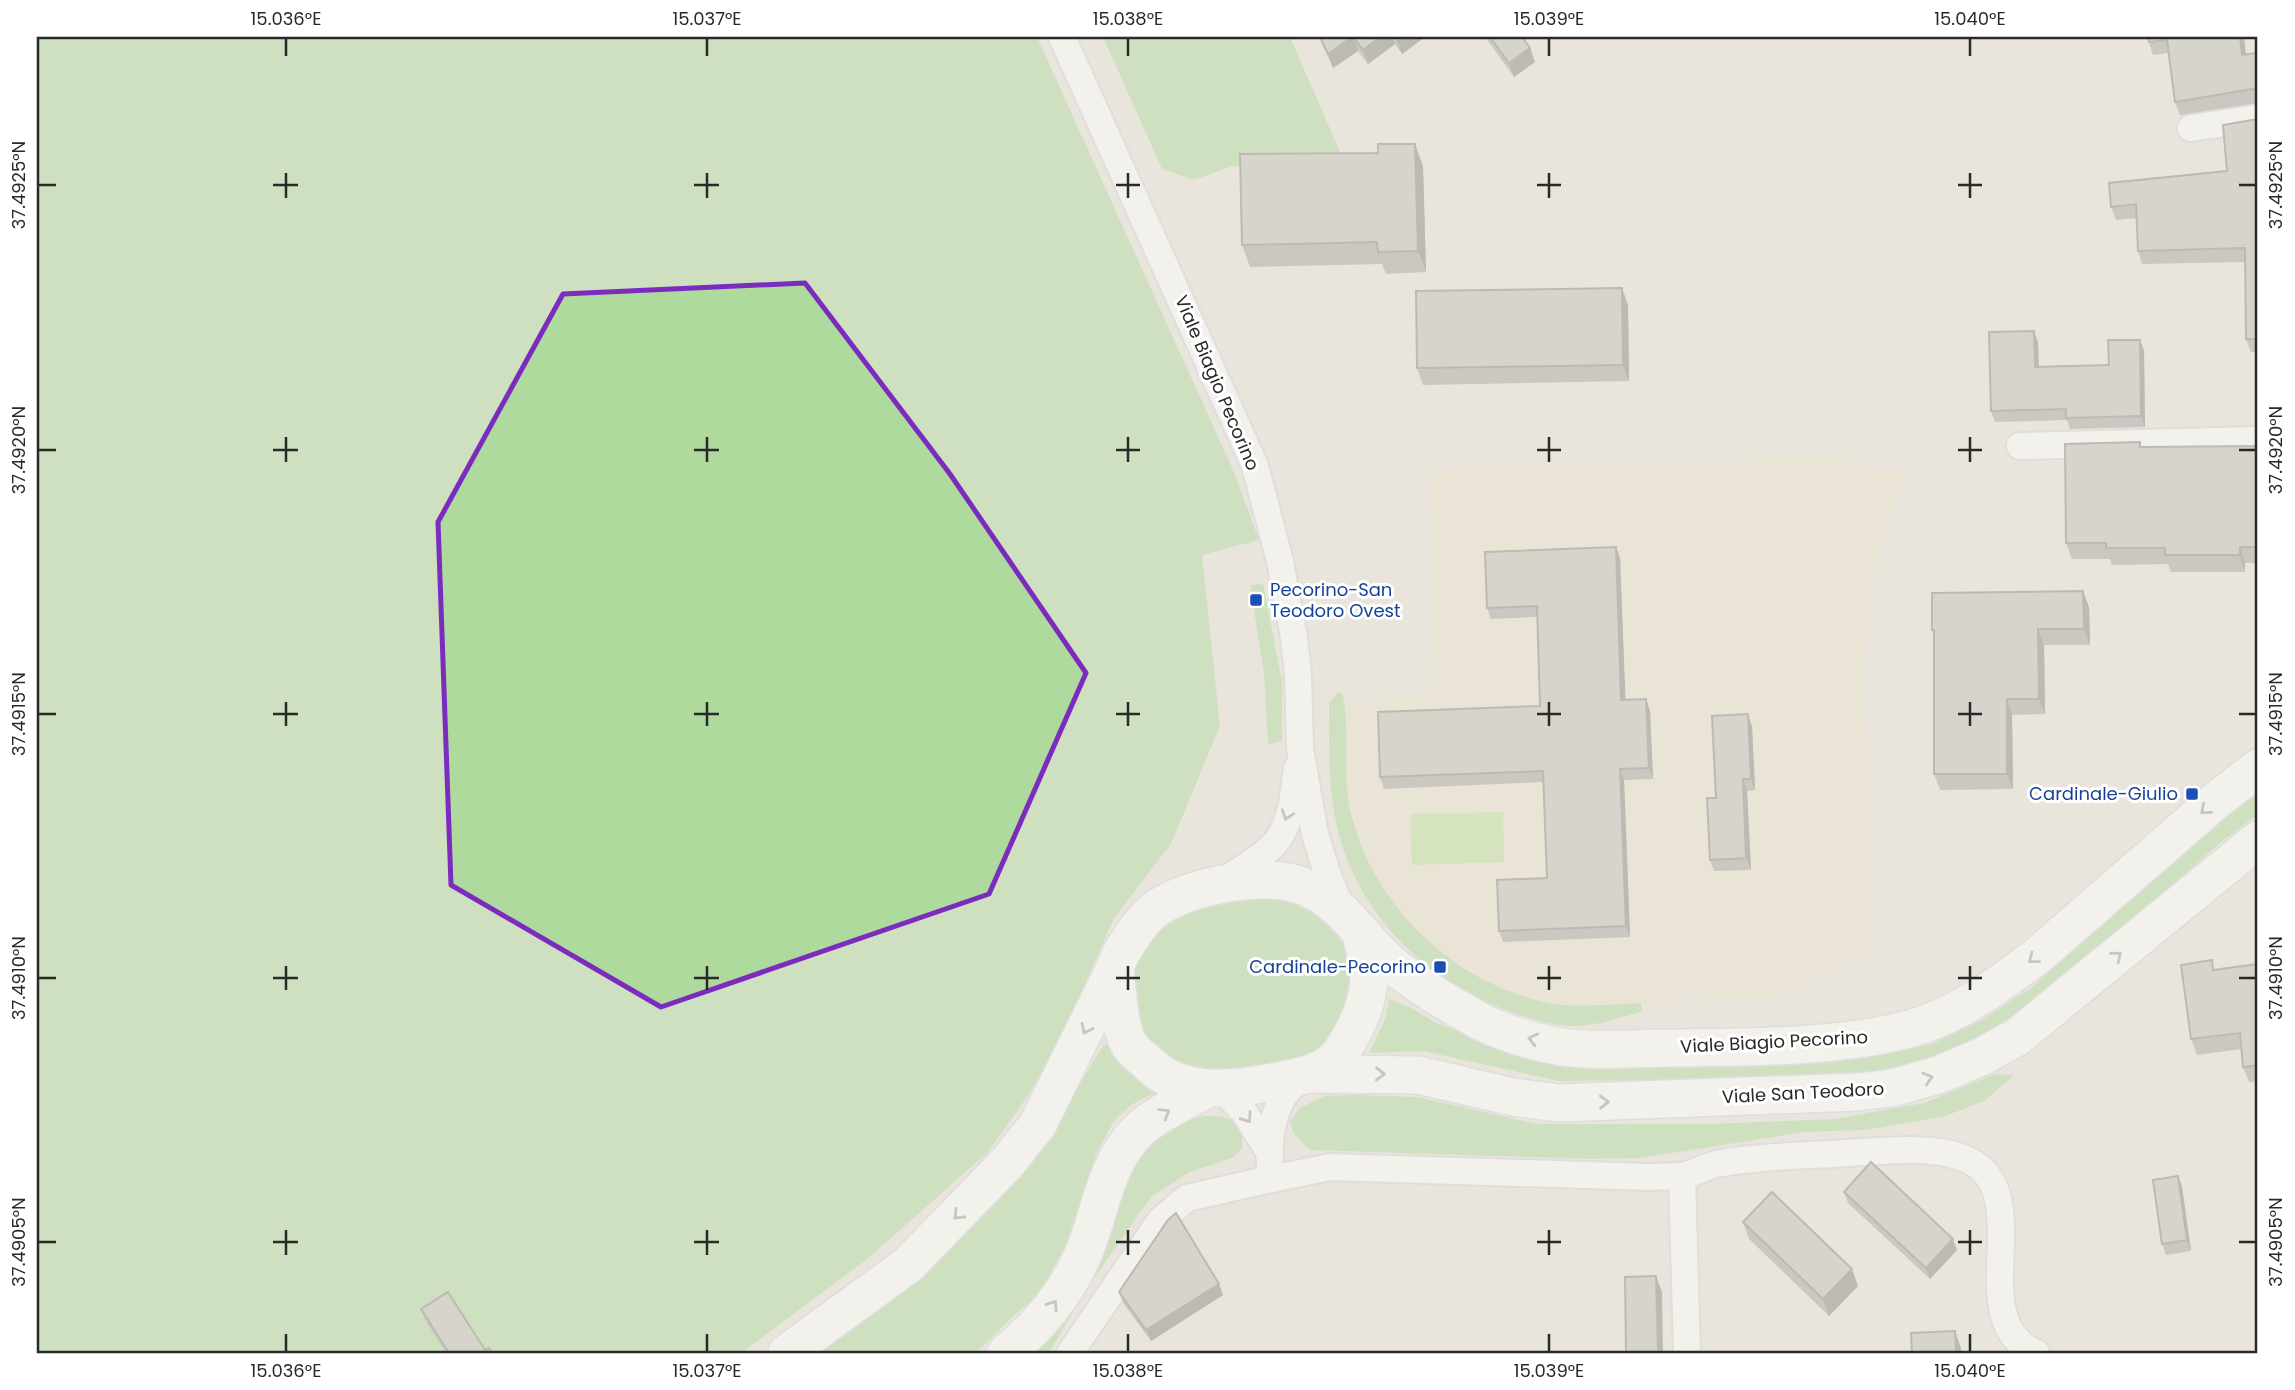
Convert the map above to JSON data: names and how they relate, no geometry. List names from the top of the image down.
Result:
{
  "streets": {
    "main road": ["Viale Biagio Pecorino", "Viale San Teodoro"]
  },
  "crossings": [
    ["Viale Biagio Pecorino", "Viale San Teodoro"]
  ],
  "one_way": ["Viale San Teodoro"],
  "places": {
    "transit": ["Pecorino-San Teodoro Ovest", "Cardinale-Giulio", "Cardinale-Pecorino"]
  },
  "coordinates": [
    "15.036°E",
    "15.037°E",
    "15.038°E",
    "15.039°E",
    "15.040°E",
    "37.4925°N",
    "37.4920°N",
    "37.4915°N",
    "37.4910°N",
    "37.4905°N"
  ]
}
